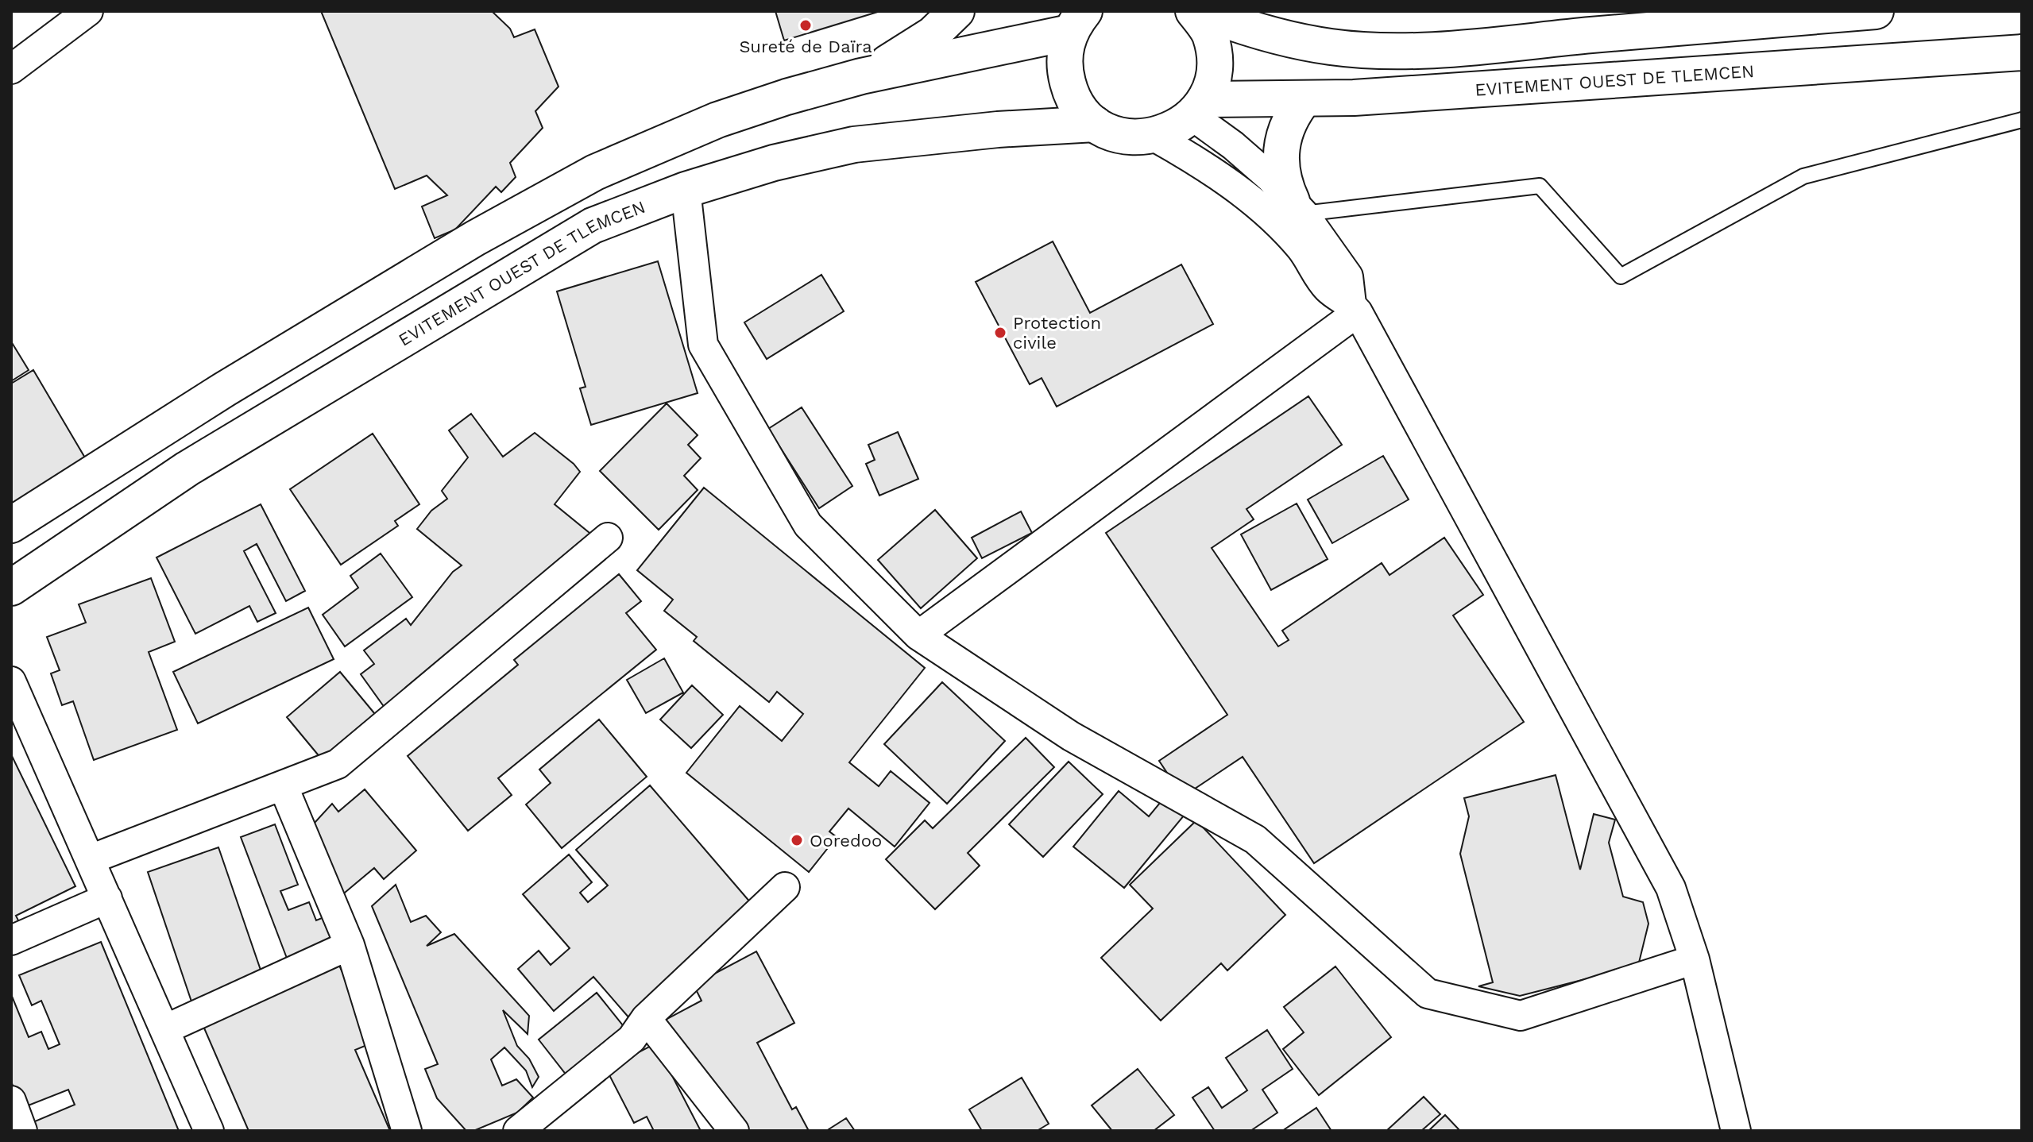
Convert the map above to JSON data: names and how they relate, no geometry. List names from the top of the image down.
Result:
{
  "streets": {
    "highway": ["EVITEMENT OUEST DE TLEMCEN"]
  },
  "places": ["Sureté de Daïra", "Protection civile", "Ooredoo"]
}
